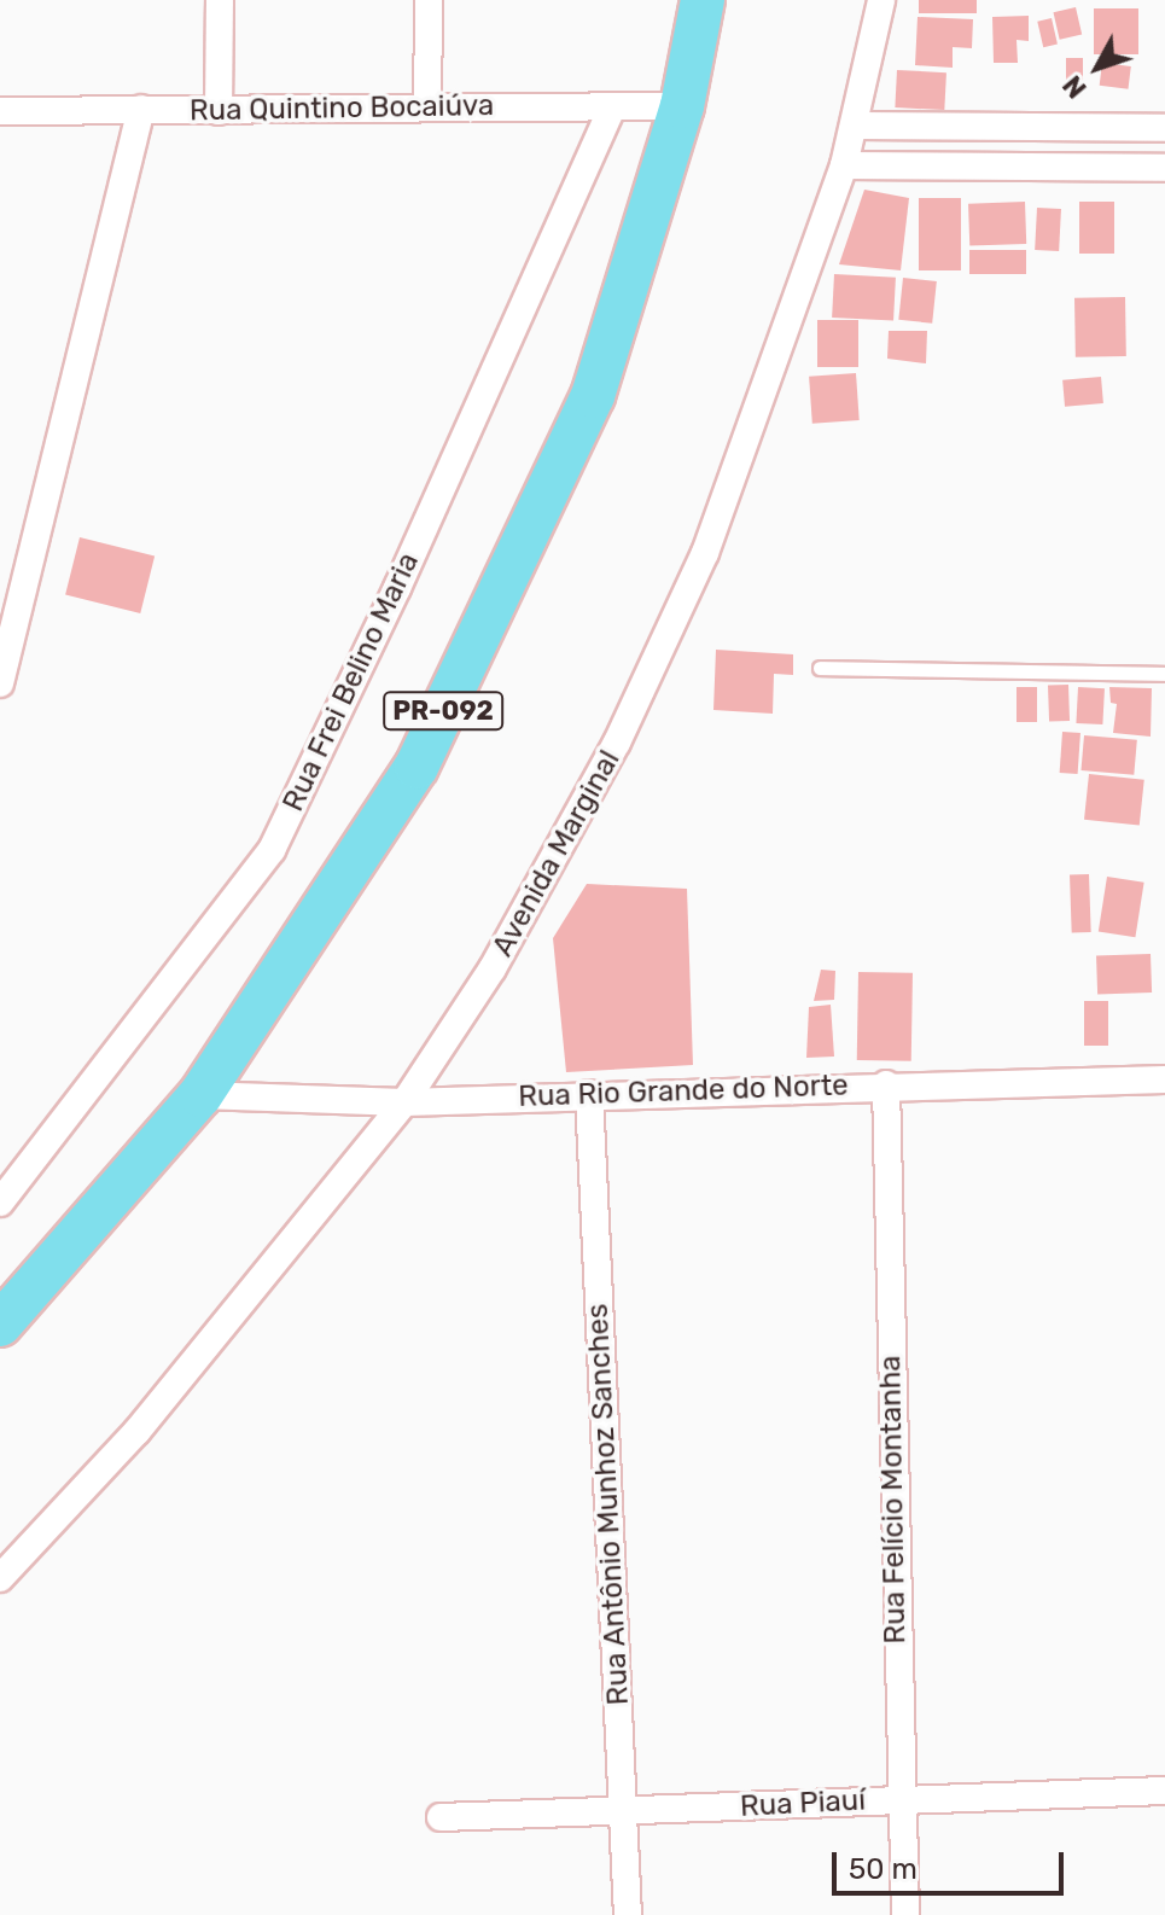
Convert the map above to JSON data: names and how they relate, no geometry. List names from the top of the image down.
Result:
{
  "streets": {
    "main road": ["PR-092"],
    "street": [
      "Rua Quintino Bocaiúva",
      "Rua Frei Belino Maria",
      "Avenida Marginal",
      "Rua Rio Grande do Norte",
      "Rua Felício Montanha",
      "Rua Antônio Munhoz Sanches",
      "Rua Piauí"
    ]
  },
  "crossings": [
    ["Rua Quintino Bocaiúva", "Rua Frei Belino Maria"],
    ["Rua Quintino Bocaiúva", "PR-092"],
    ["PR-092", "Rua Rio Grande do Norte"],
    ["Avenida Marginal", "Rua Rio Grande do Norte"],
    ["Rua Rio Grande do Norte", "Rua Felício Montanha"],
    ["Rua Rio Grande do Norte", "Rua Antônio Munhoz Sanches"],
    ["Rua Felício Montanha", "Rua Piauí"],
    ["Rua Antônio Munhoz Sanches", "Rua Piauí"]
  ],
  "scale_bar": "50 m",
  "north": "bottom left"
}
